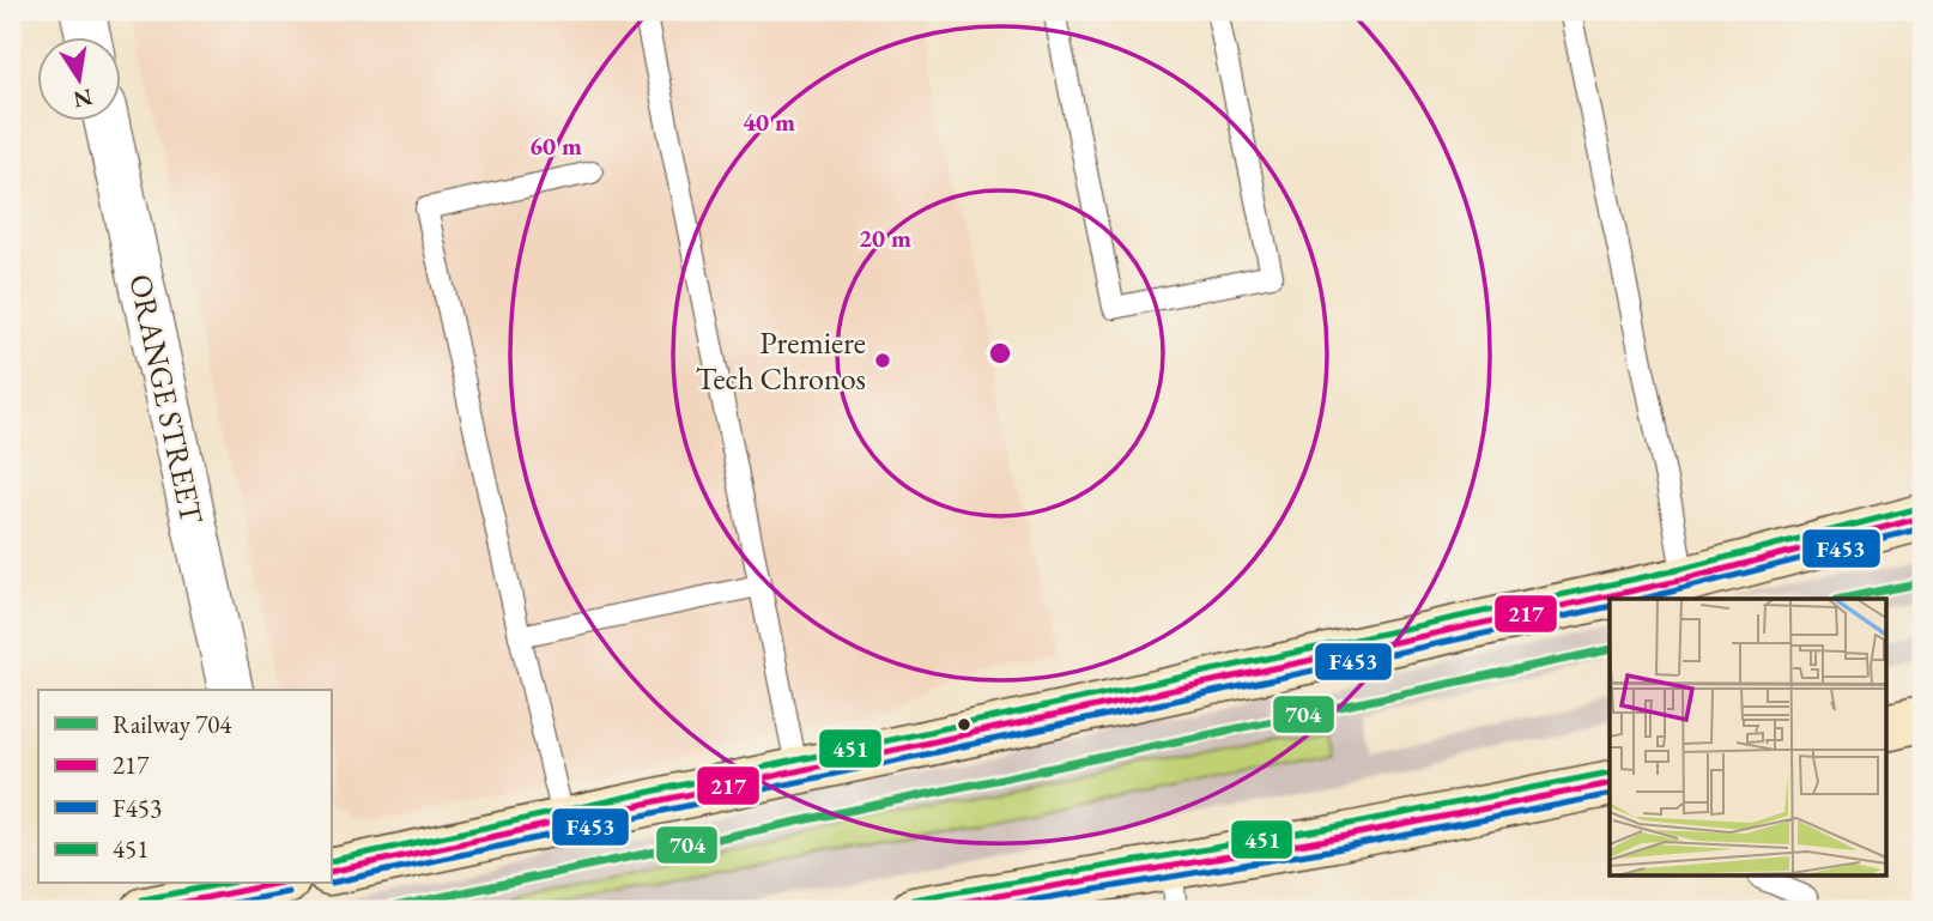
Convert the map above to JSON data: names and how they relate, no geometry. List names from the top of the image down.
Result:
{
  "streets": {
    "street": ["ORANGE STREET"]
  },
  "places": ["Premiere Tech Chronos"],
  "lines": [
    "transit line 451",
    "transit line 217",
    "transit line F453",
    "rail line 704"
  ],
  "legend": [
    "Railway 704",
    "217",
    "F453",
    "451"
  ],
  "north": "bottom",
  "rings": ["40 m", "60 m", "20 m"]
}
